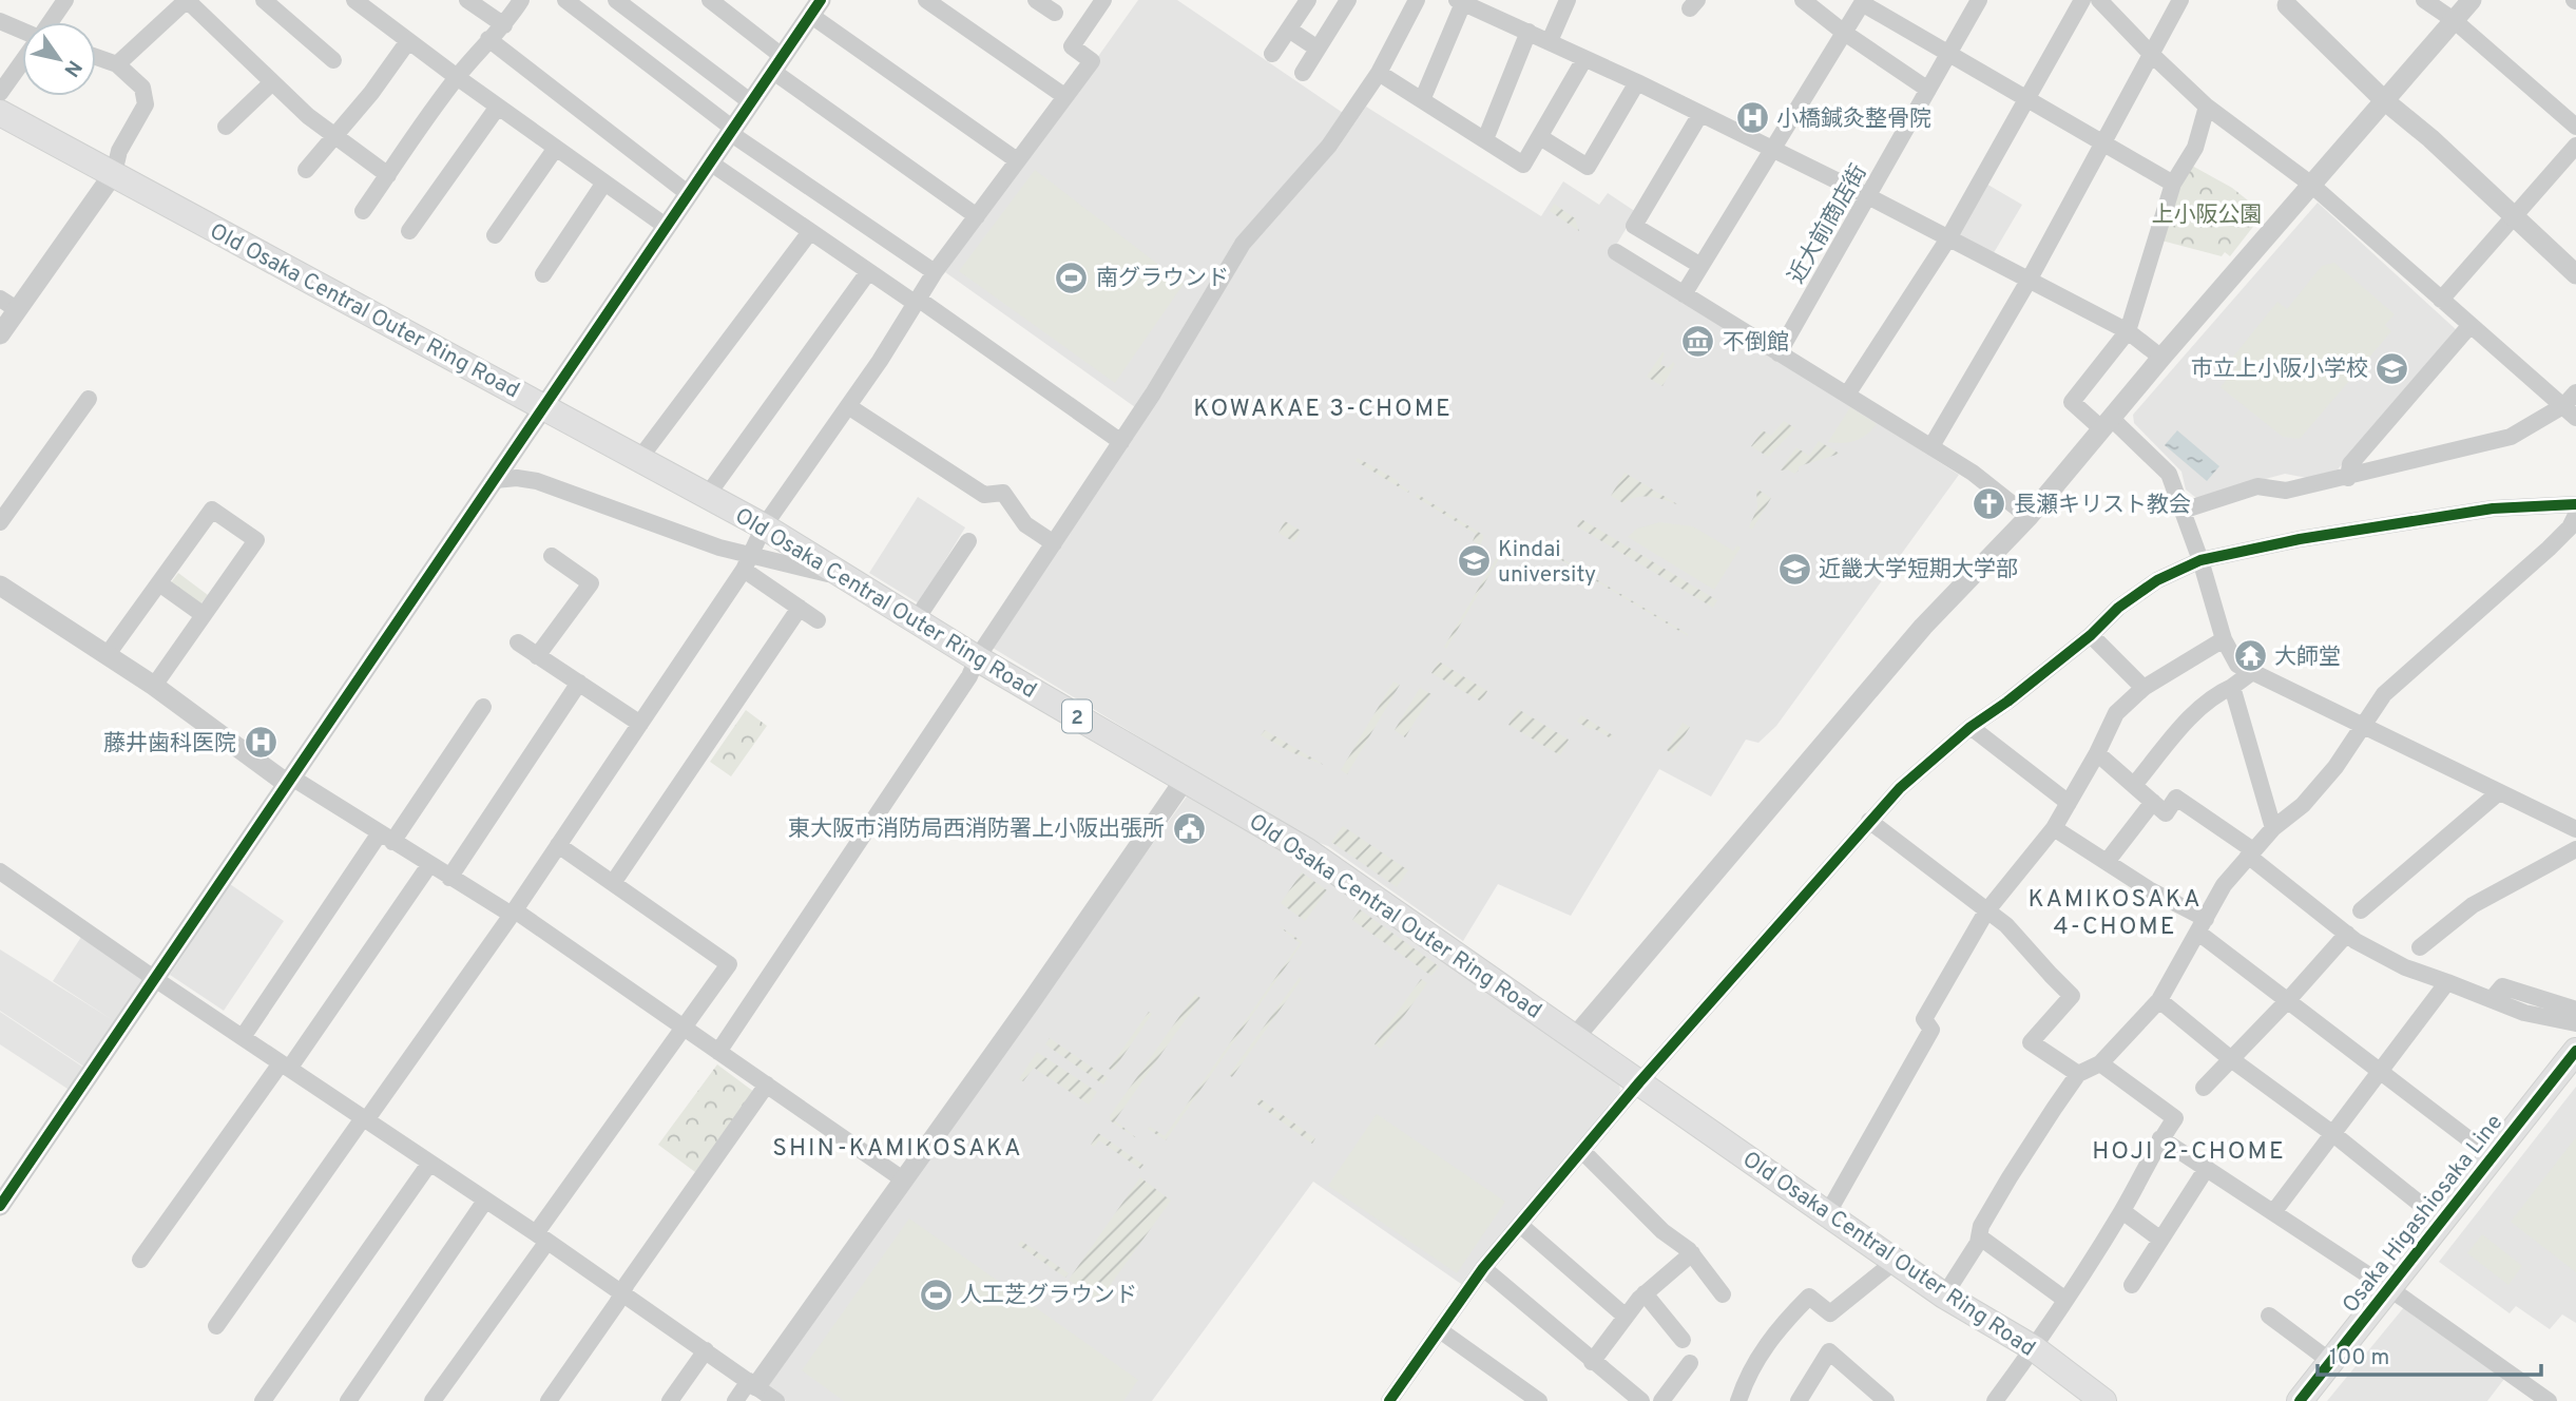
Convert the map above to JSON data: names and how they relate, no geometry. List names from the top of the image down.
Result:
{
  "streets": {
    "main road": ["Old Osaka Central Outer Ring Road", "2", "Osaka Higashiosaka Line"],
    "street": ["近大前商店街"]
  },
  "districts": [
    "KOWAKAE 3-CHOME",
    "KAMIKOSAKA 4-CHOME",
    "SHIN-KAMIKOSAKA",
    "HOJI 2-CHOME"
  ],
  "parks": ["上小阪公園"],
  "places": {
    "hospital": ["小橋鍼灸整骨院", "藤井歯科医院"],
    "sports": ["南グラウンド", "人工芝グラウンド"],
    "museum": ["不倒館"],
    "school or university": ["市立上小阪小学校", "Kindai university", "近畿大学短期大学部"],
    "church": ["長瀬キリスト教会"],
    "temple": ["大師堂"],
    "public building": ["東大阪市消防局西消防署上小阪出張所"]
  },
  "scale_bar": "100 m",
  "north": "bottom right"
}
